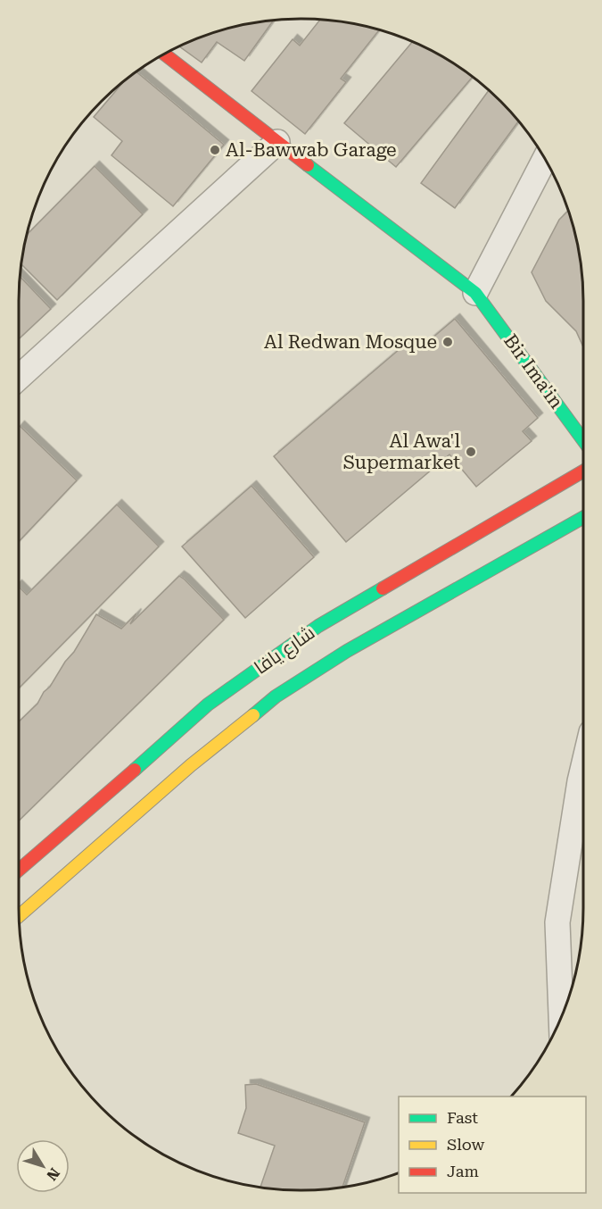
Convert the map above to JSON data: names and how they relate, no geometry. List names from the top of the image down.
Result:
{
  "streets": {
    "main road": ["Bir Ima'in", "شارع يافا"]
  },
  "places": ["Al-Bawwab Garage", "Al Redwan Mosque", "Al Awa'l Supermarket"],
  "legend": ["Fast", "Slow", "Jam"],
  "north": "bottom right"
}
